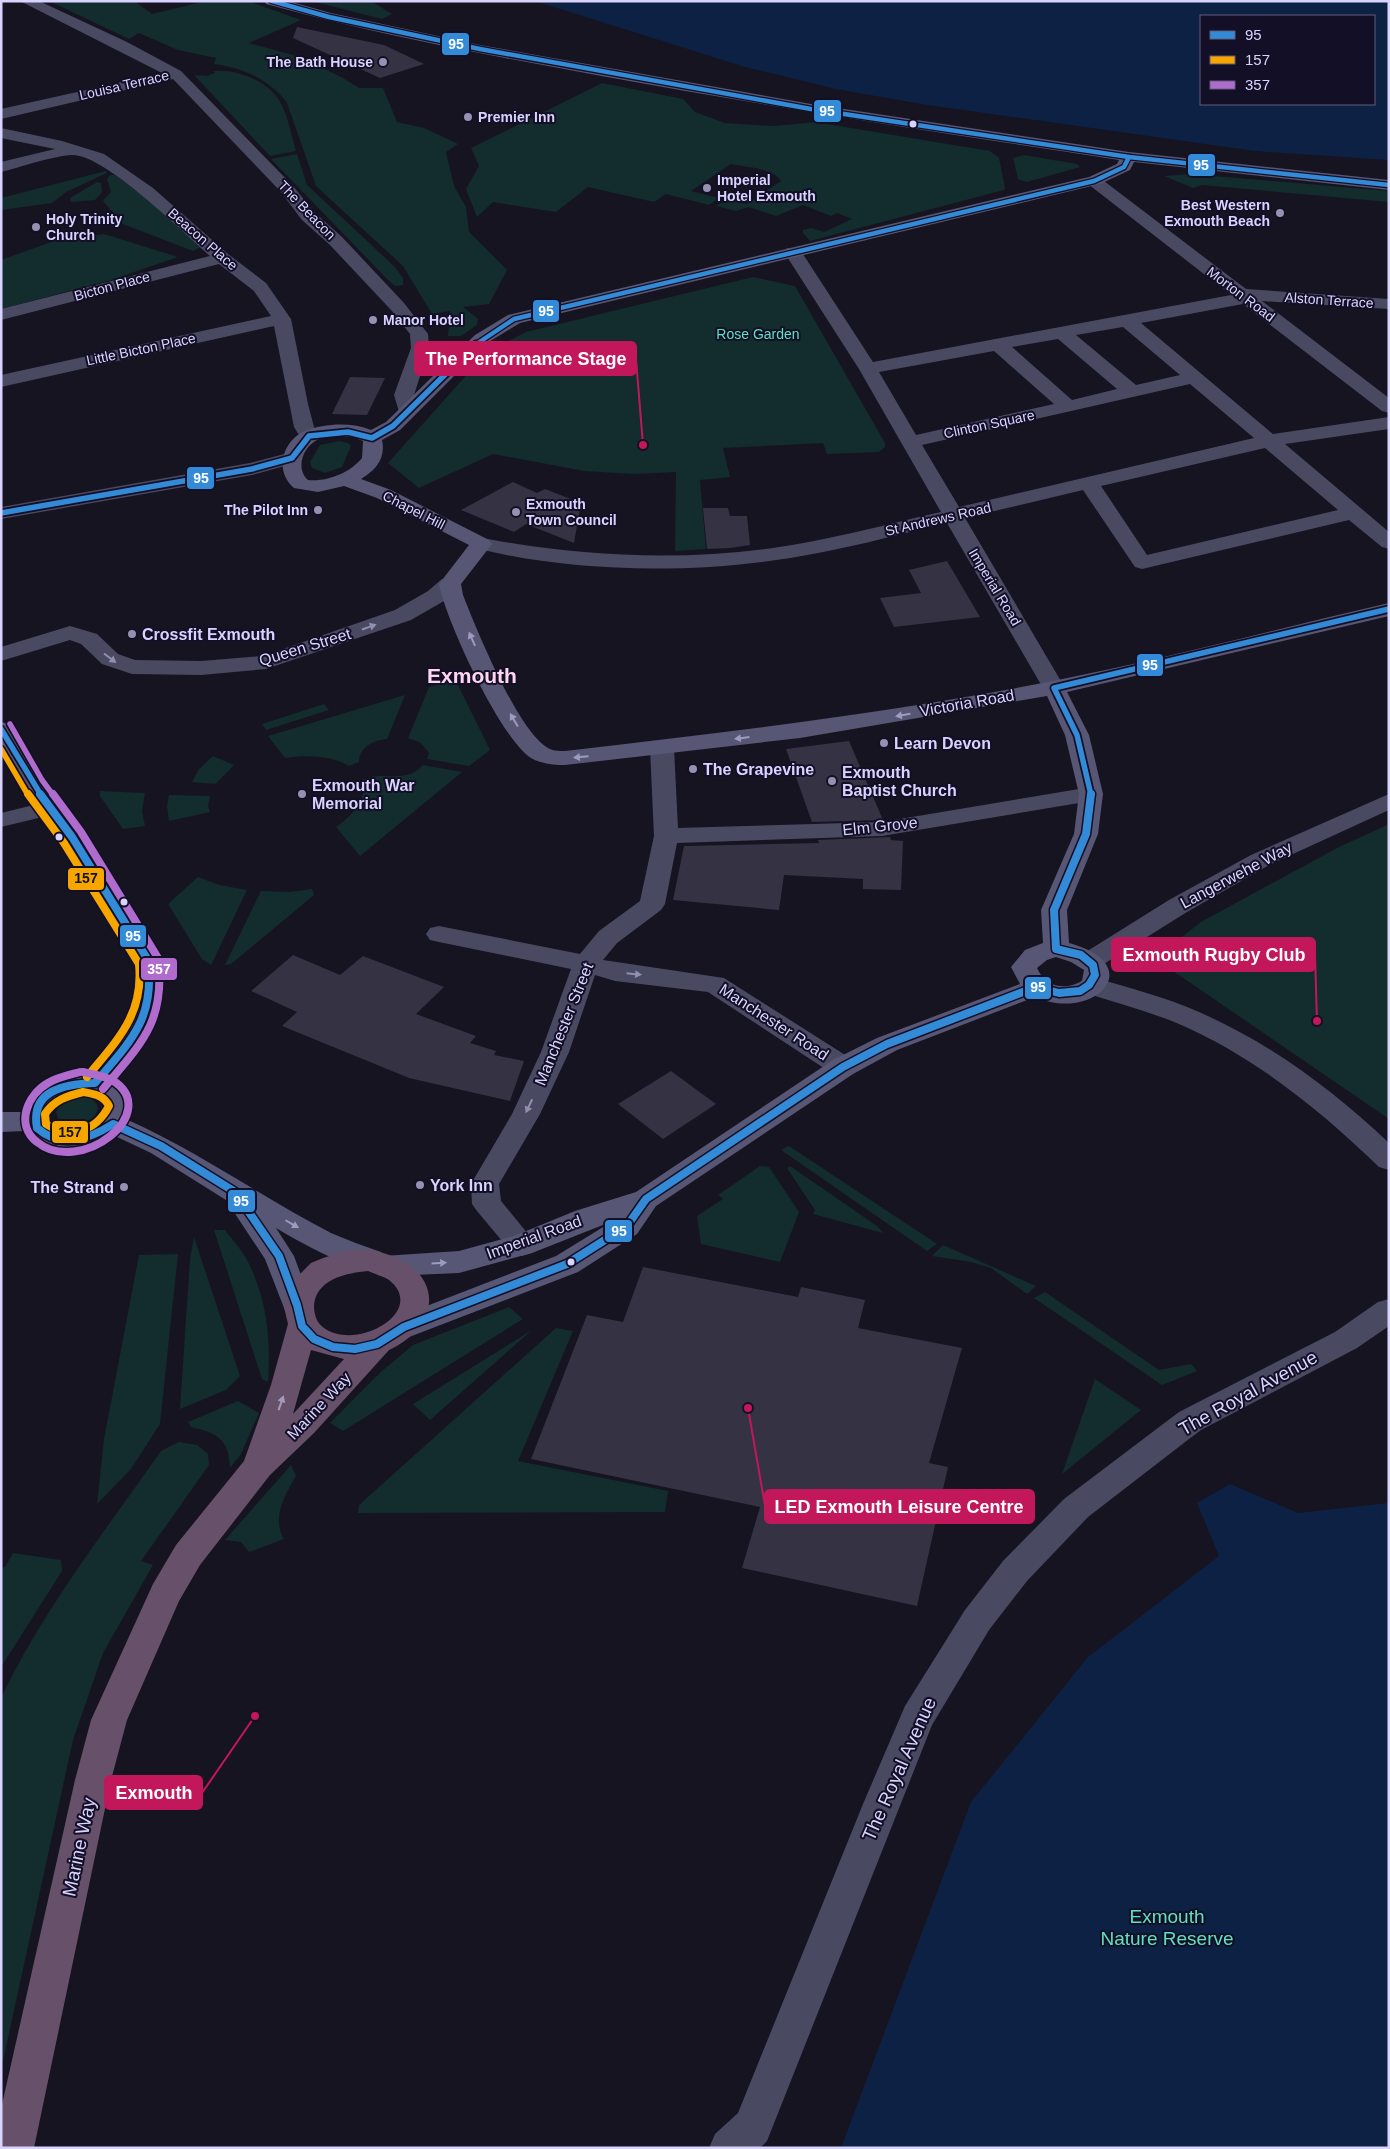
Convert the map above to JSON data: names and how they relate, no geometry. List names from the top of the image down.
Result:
{
  "streets": {
    "highway": ["Marine Way"],
    "street": [
      "Louisa Terrace",
      "The Beacon",
      "Beacon Place",
      "Bicton Place",
      "Morton Road",
      "Alston Terrace",
      "Little Bicton Place",
      "Clinton Square",
      "Chapel Hill",
      "St Andrews Road",
      "Imperial Road",
      "Queen Street",
      "Victoria Road",
      "Elm Grove",
      "Langerwehe Way",
      "Manchester Road",
      "Manchester Street",
      "The Royal Avenue"
    ]
  },
  "crossings": [
    ["Louisa Terrace", "The Beacon"],
    ["Beacon Place", "Bicton Place"],
    ["Beacon Place", "Little Bicton Place"],
    ["Beacon Place", "Chapel Hill"],
    ["Morton Road", "Alston Terrace"],
    ["Clinton Square", "Imperial Road"],
    ["Chapel Hill", "St Andrews Road"],
    ["St Andrews Road", "Imperial Road"],
    ["Imperial Road", "Victoria Road"],
    ["Imperial Road", "Elm Grove"],
    ["Imperial Road", "Langerwehe Way"],
    ["Imperial Road", "Manchester Road"],
    ["Imperial Road", "Manchester Street"],
    ["Imperial Road", "Marine Way"],
    ["Queen Street", "Victoria Road"],
    ["Victoria Road", "Manchester Street"],
    ["Elm Grove", "Manchester Street"],
    ["Manchester Road", "Manchester Street"]
  ],
  "one_way": ["Victoria Road", "Manchester Road", "Manchester Street"],
  "districts": ["Exmouth"],
  "parks": ["Rose Garden", "Exmouth Nature Reserve"],
  "places": [
    "The Bath House",
    "Premier Inn",
    "Imperial Hotel Exmouth",
    "Best Western Exmouth Beach",
    "Holy Trinity Church",
    "Manor Hotel",
    "The Performance Stage",
    "The Pilot Inn",
    "Exmouth Town Council",
    "Crossfit Exmouth",
    "Learn Devon",
    "The Grapevine",
    "Exmouth Baptist Church",
    "Exmouth War Memorial",
    "Exmouth Rugby Club",
    "York Inn",
    "The Strand",
    "LED Exmouth Leisure Centre",
    "Exmouth"
  ],
  "lines": ["transit line 95", "transit line 357", "transit line 157"],
  "legend": ["95", "157", "357"]
}
